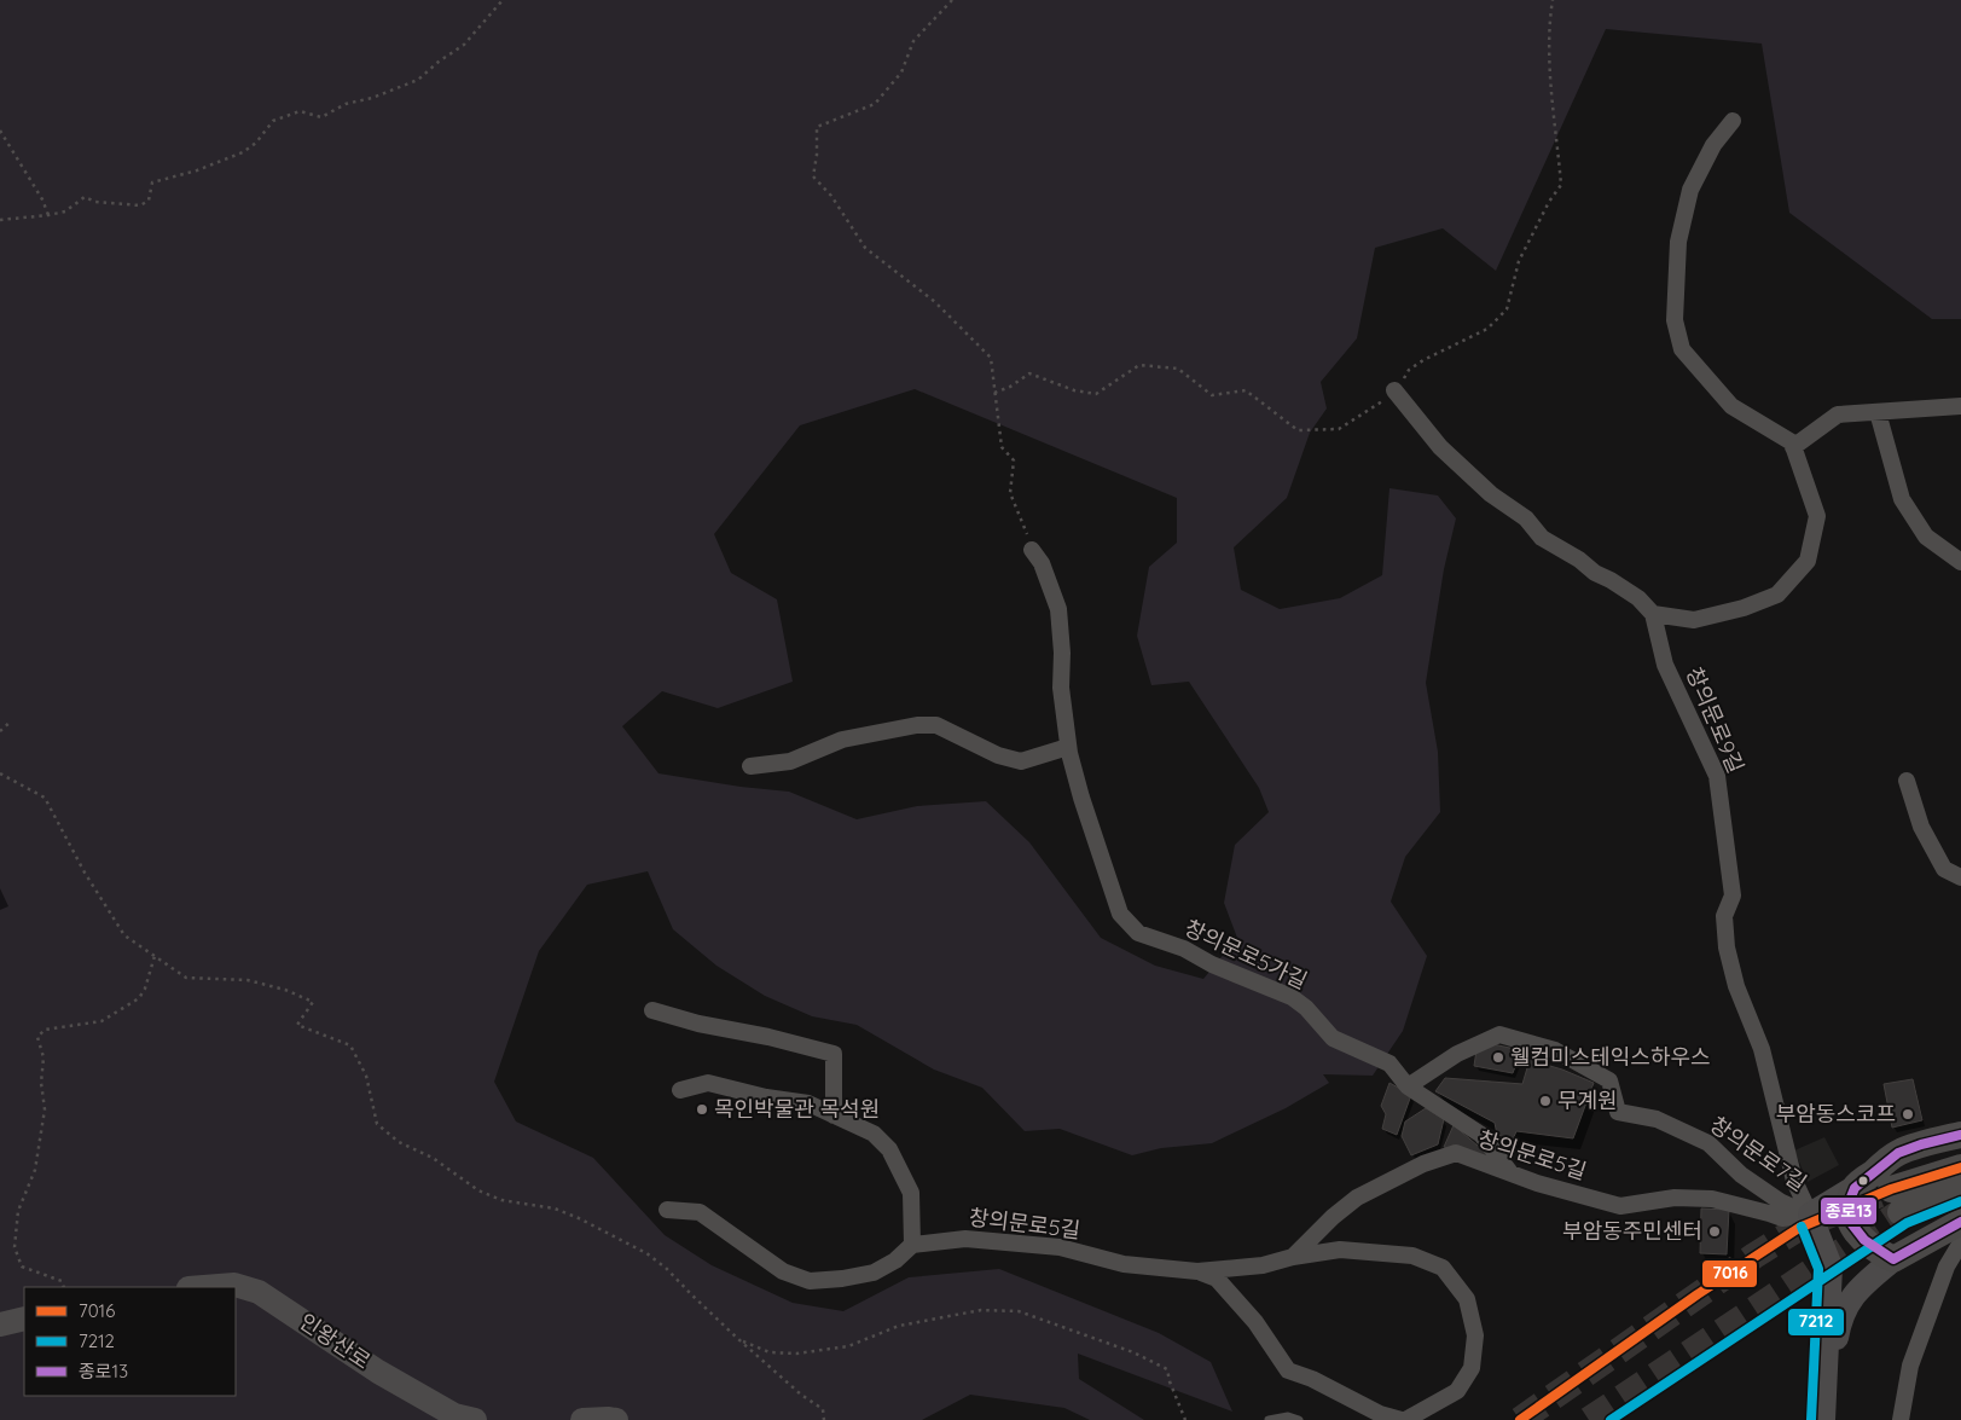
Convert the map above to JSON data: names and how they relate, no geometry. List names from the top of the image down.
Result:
{
  "streets": {
    "street": [
      "창의문로9길",
      "창의문로5가길",
      "창의문로7길",
      "창의문로5길",
      "인왕산로"
    ]
  },
  "crossings": [
    ["창의문로9길", "창의문로7길"],
    ["창의문로9길", "창의문로5길"],
    ["창의문로5가길", "창의문로7길"],
    ["창의문로5가길", "창의문로5길"],
    ["창의문로7길", "창의문로5길"]
  ],
  "places": [
    "웰컴미스테익스하우스",
    "무계원",
    "목인박물관 목석원",
    "부암동스코프",
    "부암동주민센터"
  ],
  "lines": ["transit line 종로13", "transit line 7016", "transit line 7212"],
  "legend": ["7016", "7212", "종로13"]
}
